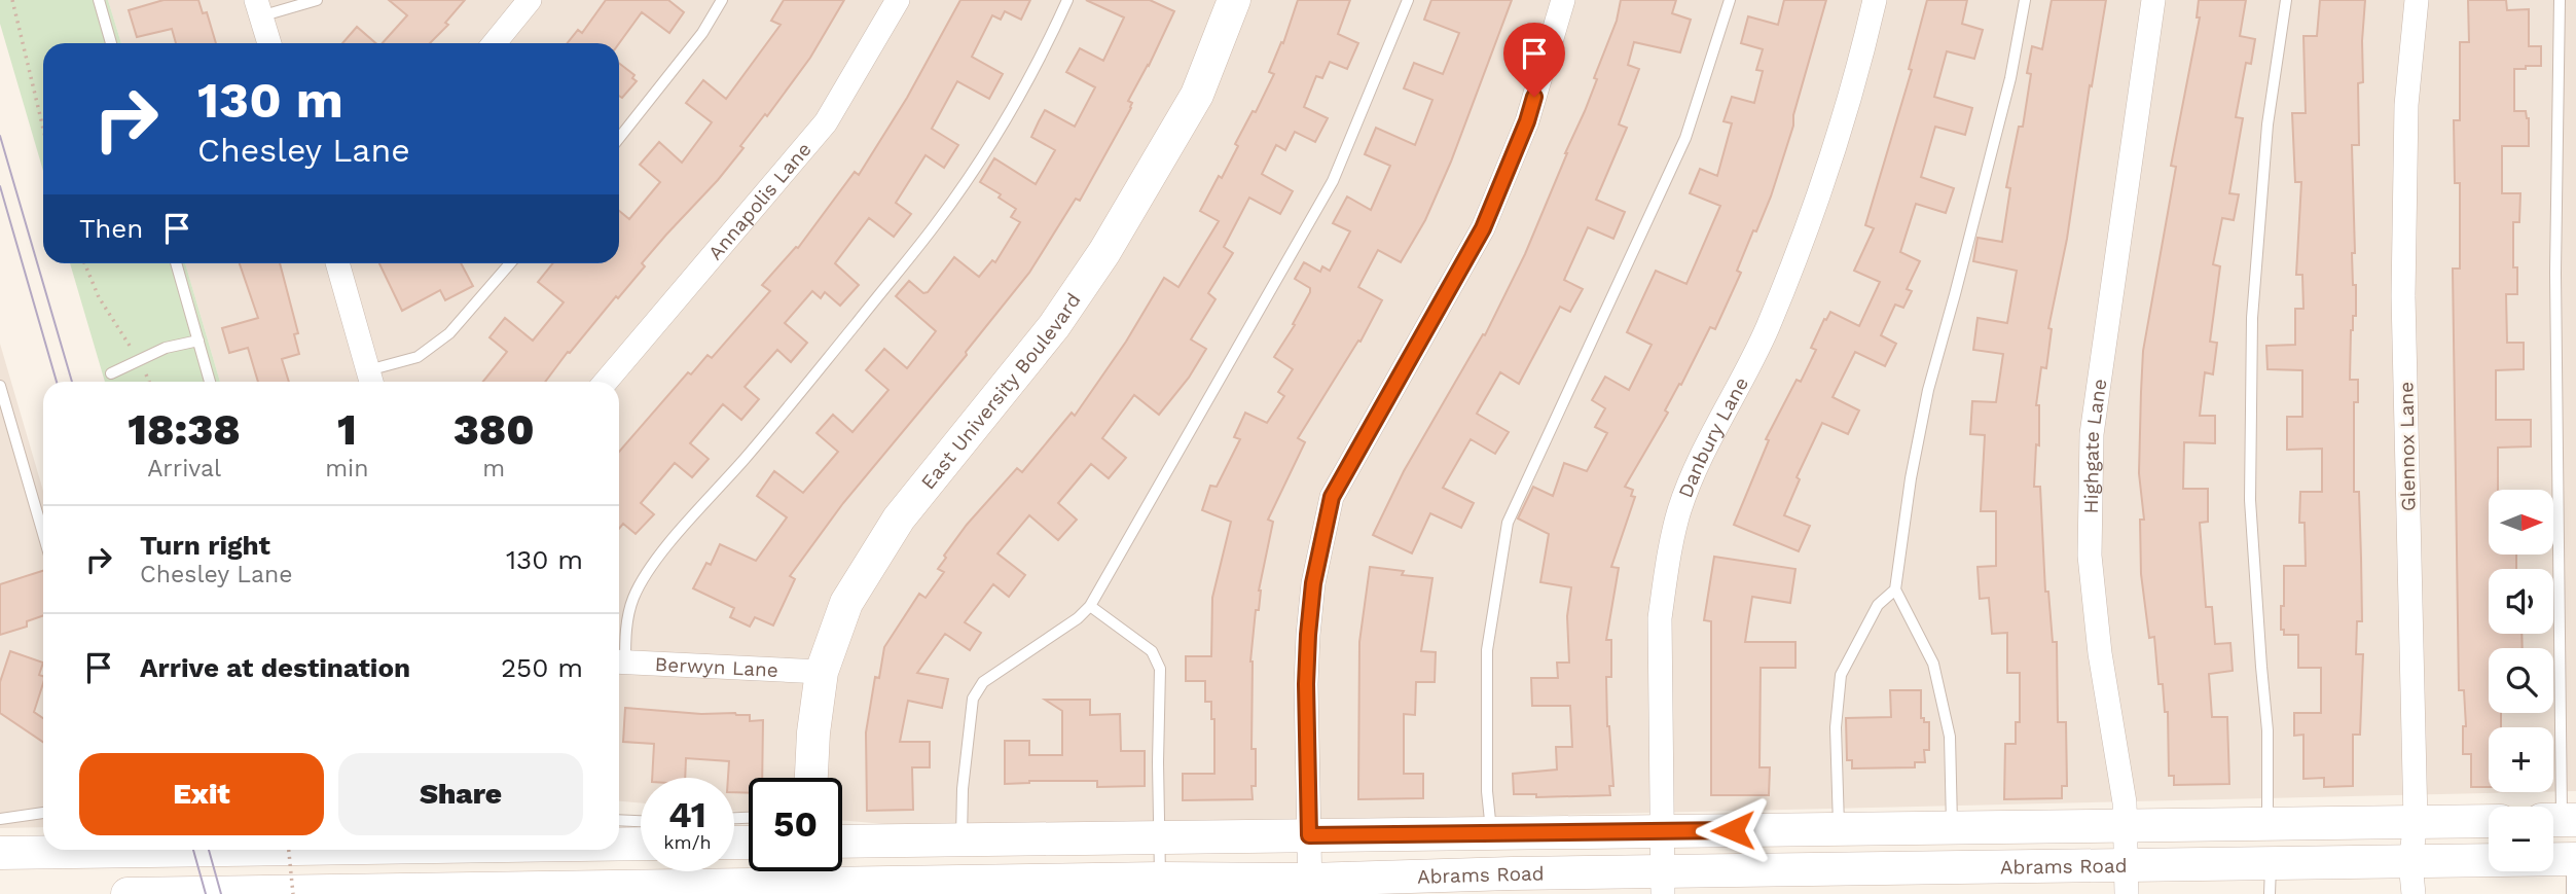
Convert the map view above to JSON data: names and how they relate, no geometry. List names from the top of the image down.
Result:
{
  "streets": {
    "main road": ["East University Boulevard", "Abrams Road"],
    "street": [
      "Annapolis Lane",
      "Danbury Lane",
      "Highgate Lane",
      "Glennox Lane",
      "Berwyn Lane"
    ]
  },
  "crossings": [
    ["East University Boulevard", "Berwyn Lane"],
    ["Danbury Lane", "Abrams Road"],
    ["Highgate Lane", "Abrams Road"],
    ["Glennox Lane", "Abrams Road"]
  ],
  "north": "right",
  "page": {
    "turn": ["130 m", "Chesley Lane"],
    "then": "Then",
    "eta": [
      "18:38",
      "Arrival",
      "1",
      "min",
      "380",
      "m"
    ],
    "map_buttons": ["+", "−"],
    "list": [
      {
        "name": "Turn right",
        "note": "Chesley Lane",
        "value": "130 m"
      },
      {
        "name": "Arrive at destination",
        "value": "250 m"
      }
    ],
    "buttons": ["Exit", "Share"],
    "speed": "41 km/h",
    "limit": "50"
  }
}
